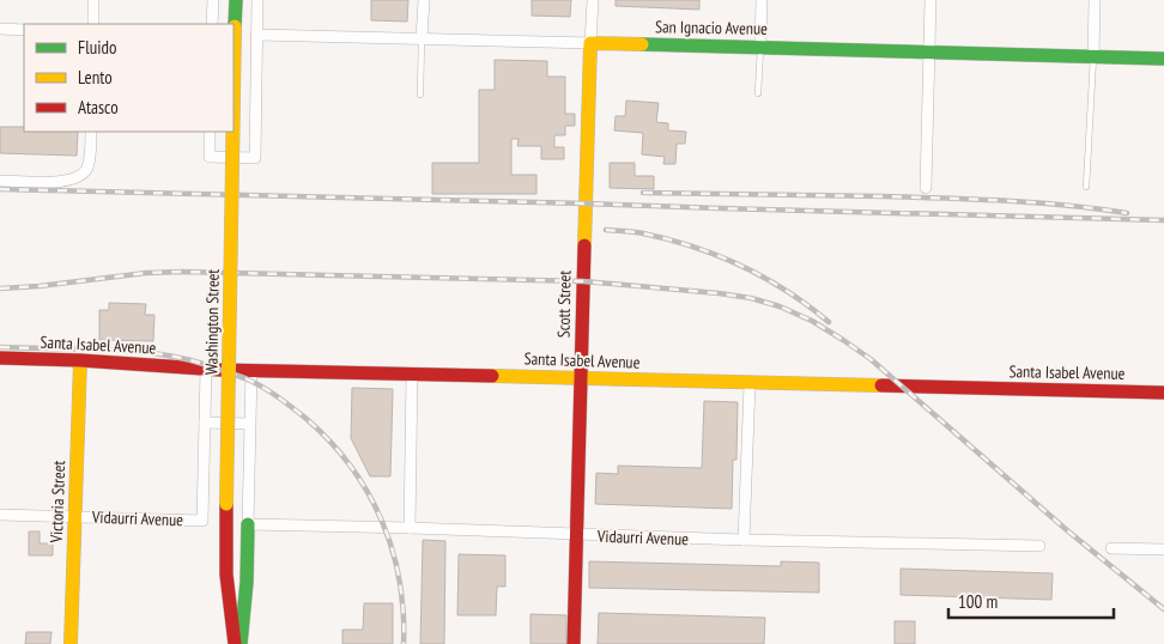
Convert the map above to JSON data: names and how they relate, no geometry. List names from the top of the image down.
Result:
{
  "streets": {
    "main road": [
      "San Ignacio Avenue",
      "Scott Street",
      "Washington Street",
      "Santa Isabel Avenue",
      "Victoria Street"
    ],
    "street": ["Vidaurri Avenue"]
  },
  "crossings": [
    ["San Ignacio Avenue", "Scott Street"],
    ["Scott Street", "Santa Isabel Avenue"],
    ["Scott Street", "Vidaurri Avenue"],
    ["Washington Street", "Santa Isabel Avenue"],
    ["Washington Street", "Vidaurri Avenue"],
    ["Santa Isabel Avenue", "Victoria Street"],
    ["Victoria Street", "Vidaurri Avenue"]
  ],
  "legend": ["Fluido", "Lento", "Atasco"],
  "scale_bar": "100 m"
}
